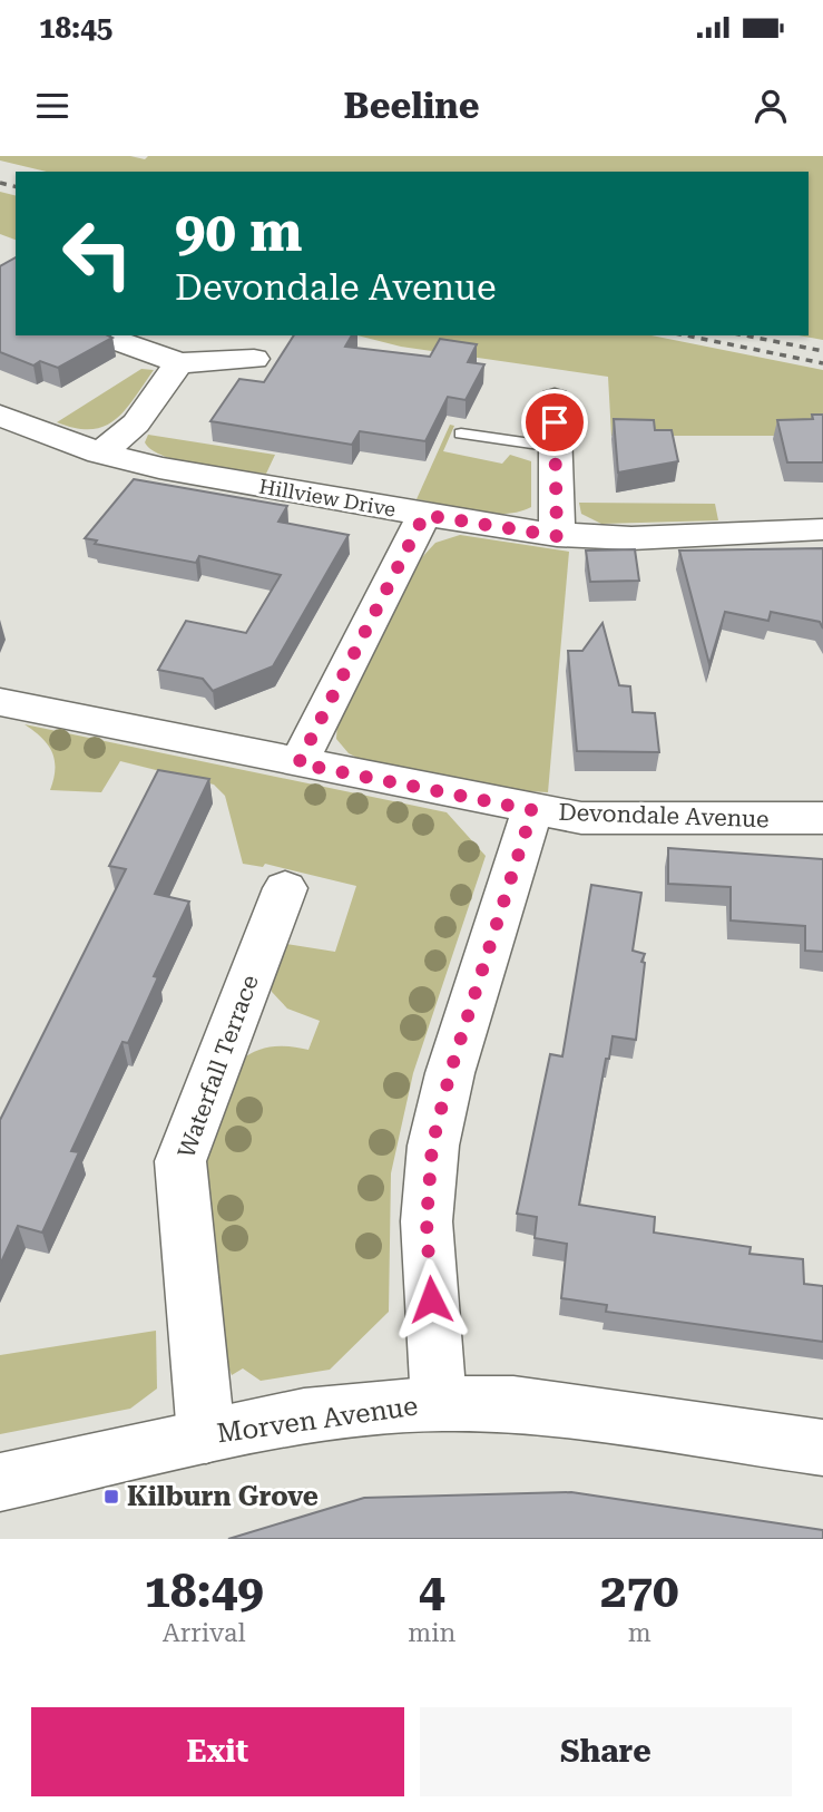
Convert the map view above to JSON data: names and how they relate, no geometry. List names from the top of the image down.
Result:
{
  "streets": {
    "street": [
      "Hillview Drive",
      "Devondale Avenue",
      "Waterfall Terrace",
      "Morven Avenue"
    ]
  },
  "crossings": [
    ["Waterfall Terrace", "Morven Avenue"]
  ],
  "places": {
    "transit": ["Kilburn Grove"]
  },
  "page": {
    "status": "18:45",
    "header": "Beeline",
    "turn": ["90 m", "Devondale Avenue"],
    "eta": [
      "18:49",
      "Arrival",
      "4",
      "min",
      "270",
      "m"
    ],
    "buttons": ["Exit", "Share"]
  }
}
